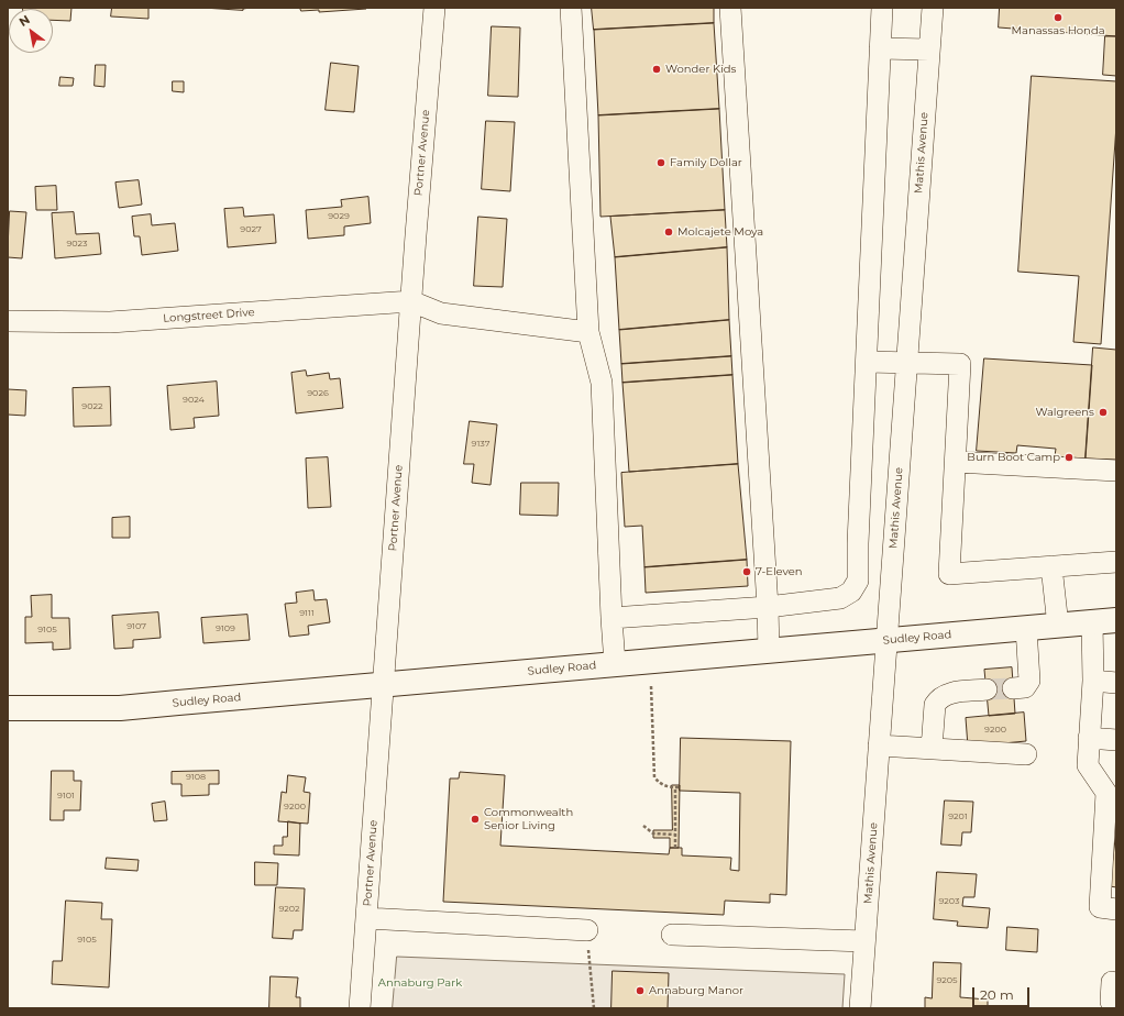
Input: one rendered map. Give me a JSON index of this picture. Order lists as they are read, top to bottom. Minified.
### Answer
{"streets":{"main road":["Sudley Road"],"street":["Portner Avenue","Mathis Avenue","Longstreet Drive"]},"crossings":[["Portner Avenue","Longstreet Drive"],["Portner Avenue","Sudley Road"],["Mathis Avenue","Sudley Road"]],"parks":["Annaburg Park"],"places":["Manassas Honda","Wonder Kids","Family Dollar","Molcajete Moya","Walgreens","Burn Boot Camp","7-Eleven","Commonwealth Senior Living","Annaburg Manor"],"house_numbers":["9029","9027","9023","9026","9024","9022","9137","9111","9107","9109","9105","9200","9108","9101","9200","9201","9203","9202","9105","9205"],"scale_bar":"20 m","north":"top left"}
